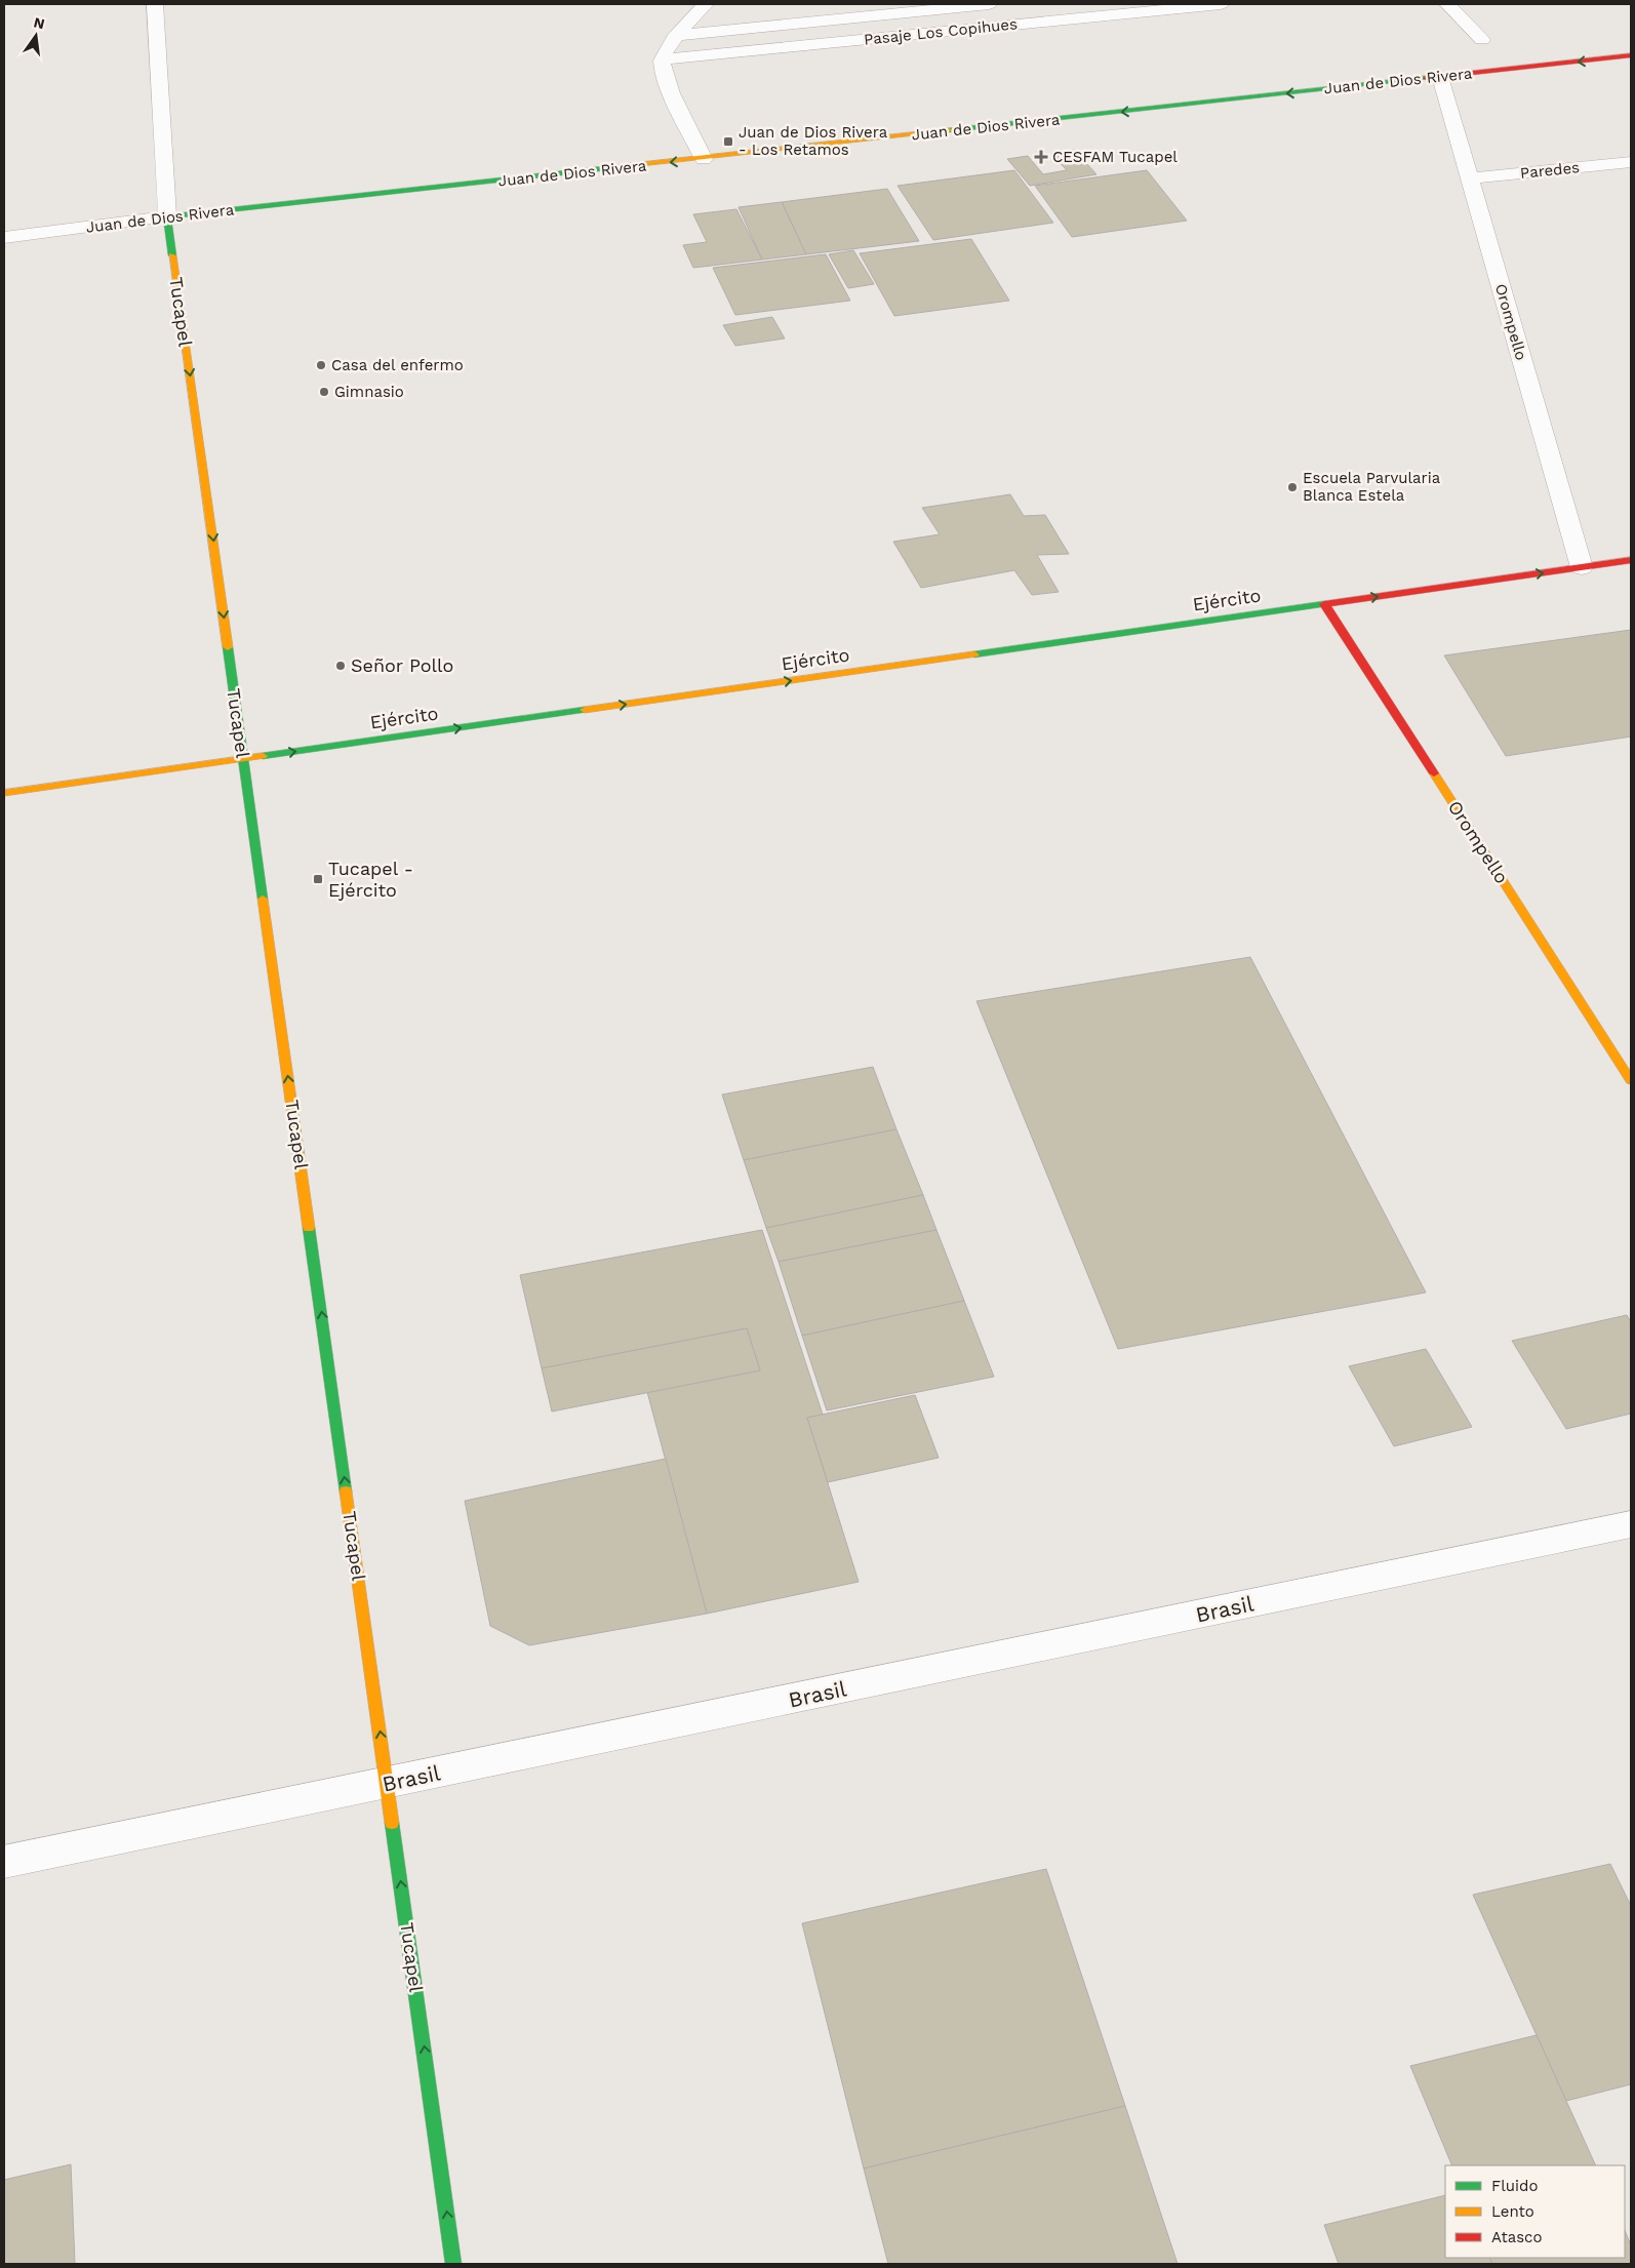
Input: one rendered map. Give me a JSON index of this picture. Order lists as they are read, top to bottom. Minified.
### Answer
{"streets":{"main road":["Juan de Dios Rivera","Tucapel","Orompello","Ejército"],"street":["Pasaje Los Copihues","Paredes","Brasil"]},"crossings":[["Juan de Dios Rivera","Tucapel"],["Juan de Dios Rivera","Orompello"],["Paredes","Orompello"],["Tucapel","Ejército"],["Tucapel","Brasil"],["Orompello","Ejército"]],"one_way":["Juan de Dios Rivera","Ejército"],"places":{"transit":["Juan de Dios Rivera - Los Retamos","Tucapel - Ejército"],"health":["CESFAM Tucapel"],"other":["Casa del enfermo","Gimnasio","Escuela Parvularia Blanca Estela","Señor Pollo"]},"legend":["Fluido","Lento","Atasco"],"north":"top"}
